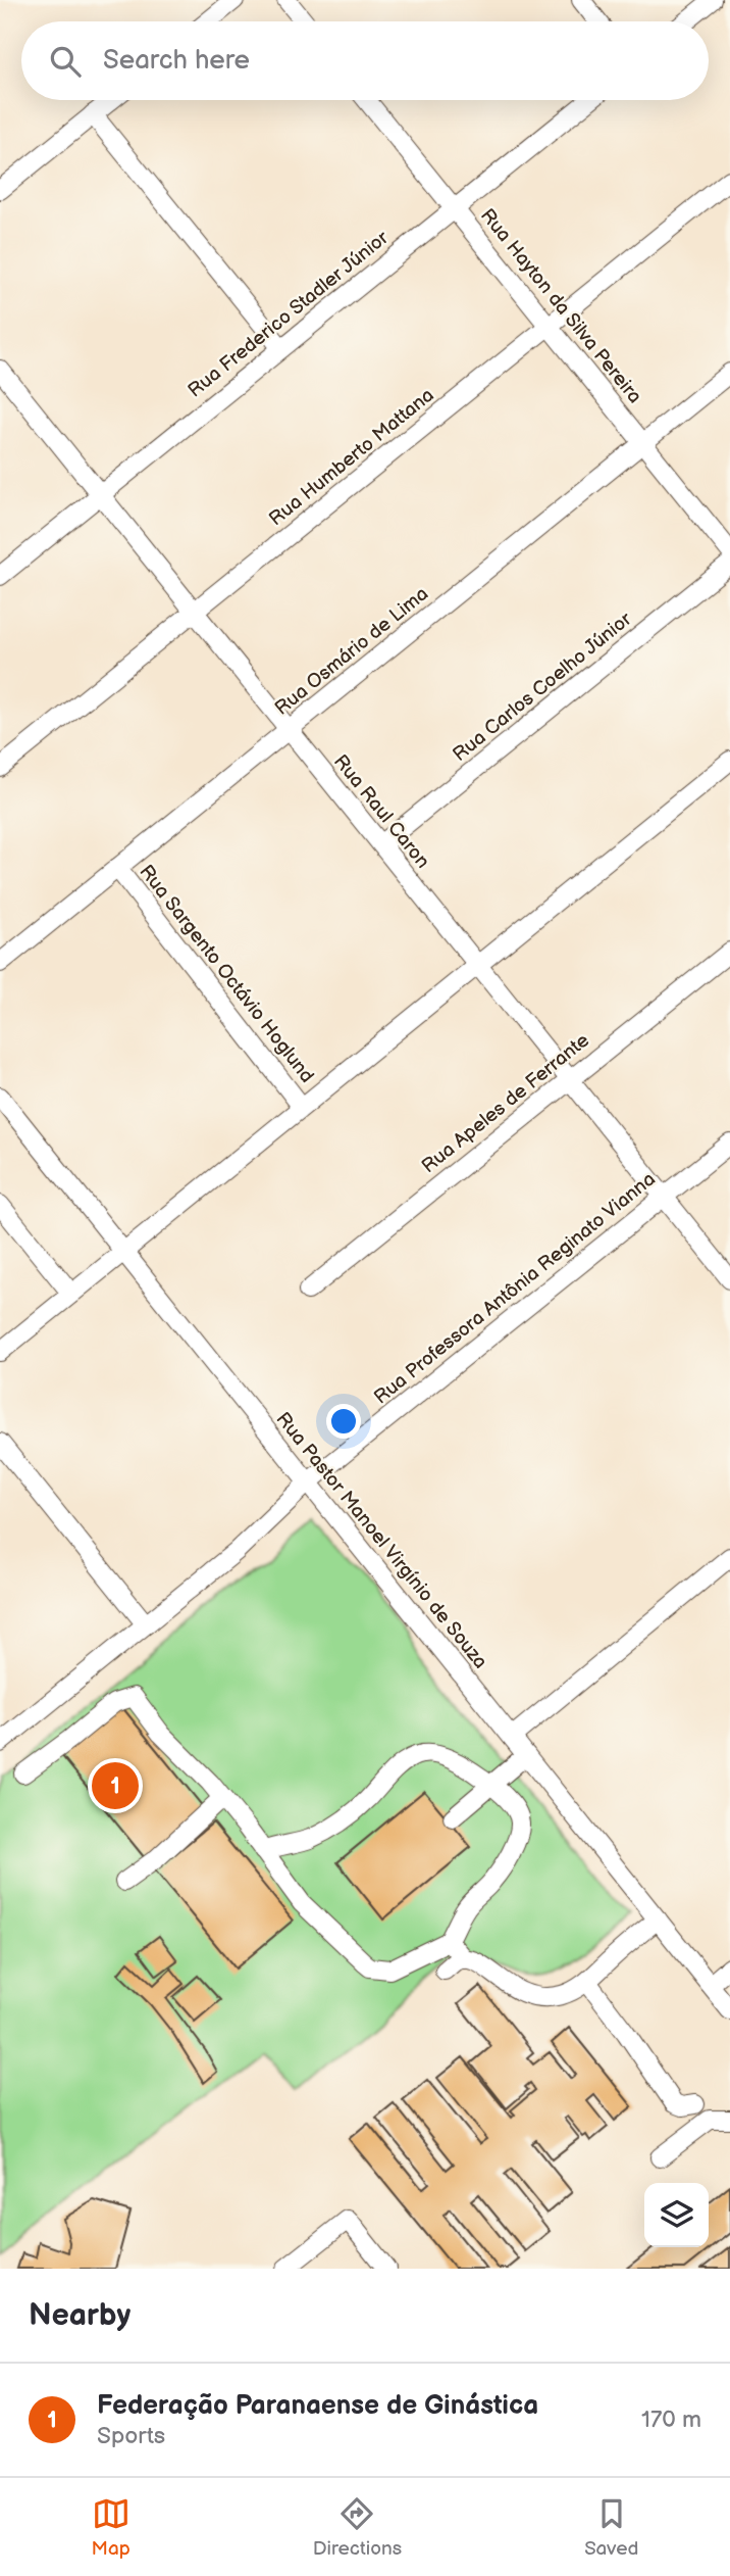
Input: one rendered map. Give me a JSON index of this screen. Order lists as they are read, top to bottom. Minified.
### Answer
{"streets":{"street":["Rua Hayton da Silva Pereira","Rua Frederico Stadler Júnior","Rua Humberto Mattana","Rua Osmário de Lima","Rua Carlos Coelho Júnior","Rua Raul Caron","Rua Sargento Octávio Hoglund","Rua Apeles de Ferrante","Rua Professora Antônia Reginato Vianna","Rua Pastor Manoel Virgínio de Souza"]},"crossings":[["Rua Hayton da Silva Pereira","Rua Frederico Stadler Júnior"],["Rua Hayton da Silva Pereira","Rua Humberto Mattana"],["Rua Hayton da Silva Pereira","Rua Osmário de Lima"],["Rua Frederico Stadler Júnior","Rua Raul Caron"],["Rua Humberto Mattana","Rua Raul Caron"],["Rua Osmário de Lima","Rua Raul Caron"],["Rua Osmário de Lima","Rua Sargento Octávio Hoglund"],["Rua Carlos Coelho Júnior","Rua Raul Caron"],["Rua Raul Caron","Rua Apeles de Ferrante"],["Rua Raul Caron","Rua Professora Antônia Reginato Vianna"],["Rua Professora Antônia Reginato Vianna","Rua Pastor Manoel Virgínio de Souza"]],"page":{"search":"Search here","pins":"1","heading":"Nearby","list":[{"mark":"1","name":"Federação Paranaense de Ginástica","note":"Sports","value":"170 m"}],"nav":["Map","Directions","Saved"]}}
